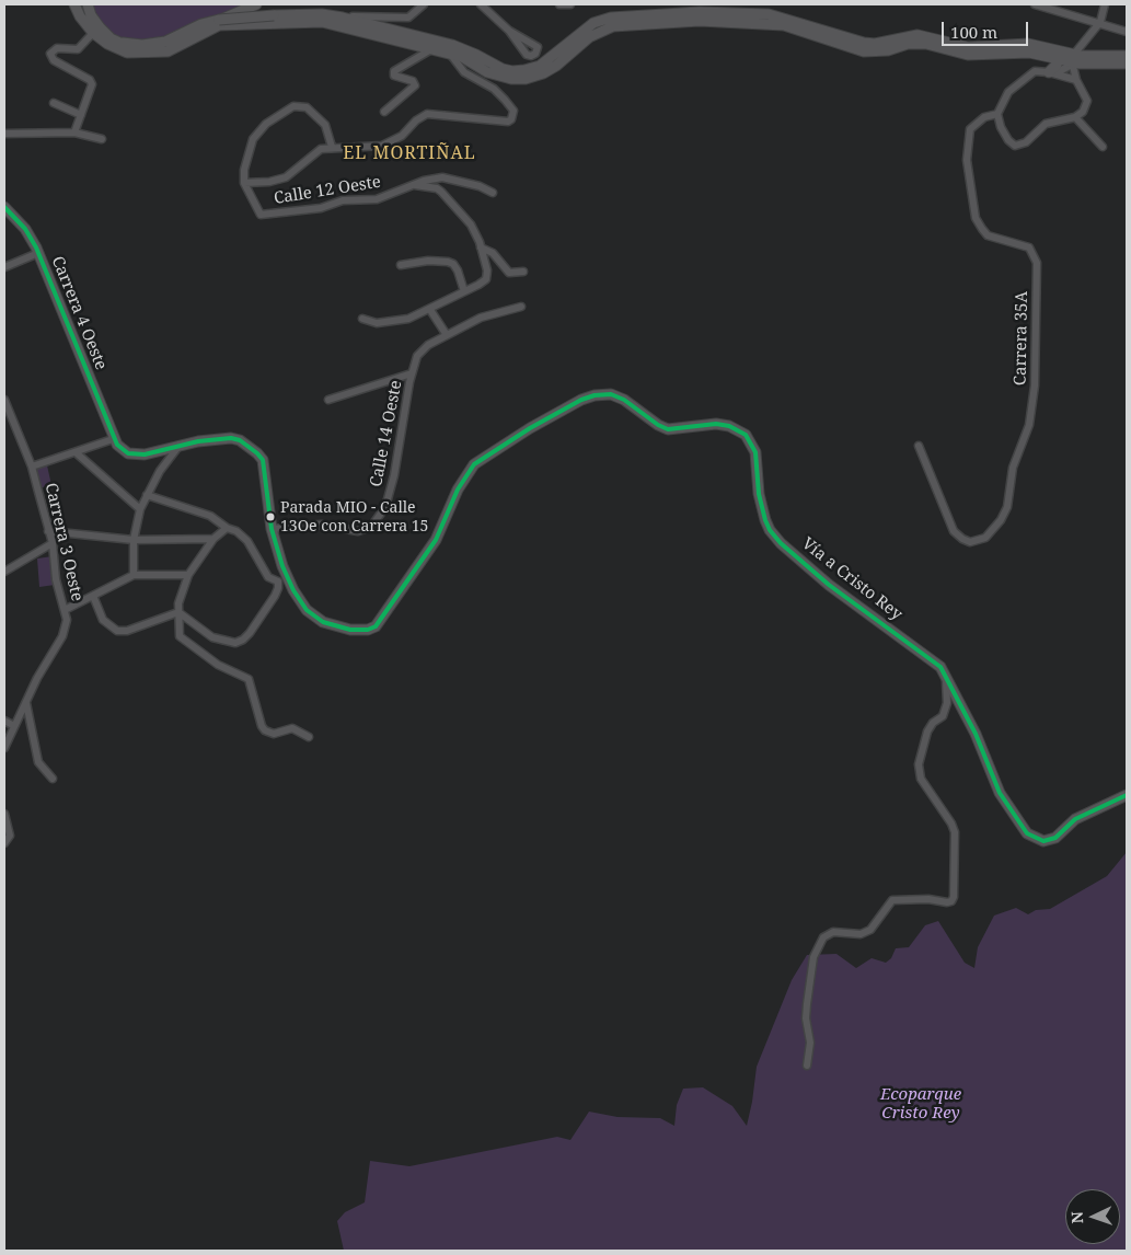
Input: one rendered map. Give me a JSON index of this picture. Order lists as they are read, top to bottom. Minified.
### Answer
{"streets":{"main road":["Carrera 4 Oeste","Vía a Cristo Rey"],"street":["Calle 12 Oeste","Carrera 35A","Calle 14 Oeste","Carrera 3 Oeste"]},"crossings":[["Carrera 4 Oeste","Vía a Cristo Rey"],["Calle 14 Oeste","Vía a Cristo Rey"]],"districts":["EL MORTIÑAL"],"parks":["Ecoparque Cristo Rey"],"places":["Parada MIO - Calle 13Oe con Carrera 15"],"scale_bar":"100 m","north":"left"}
